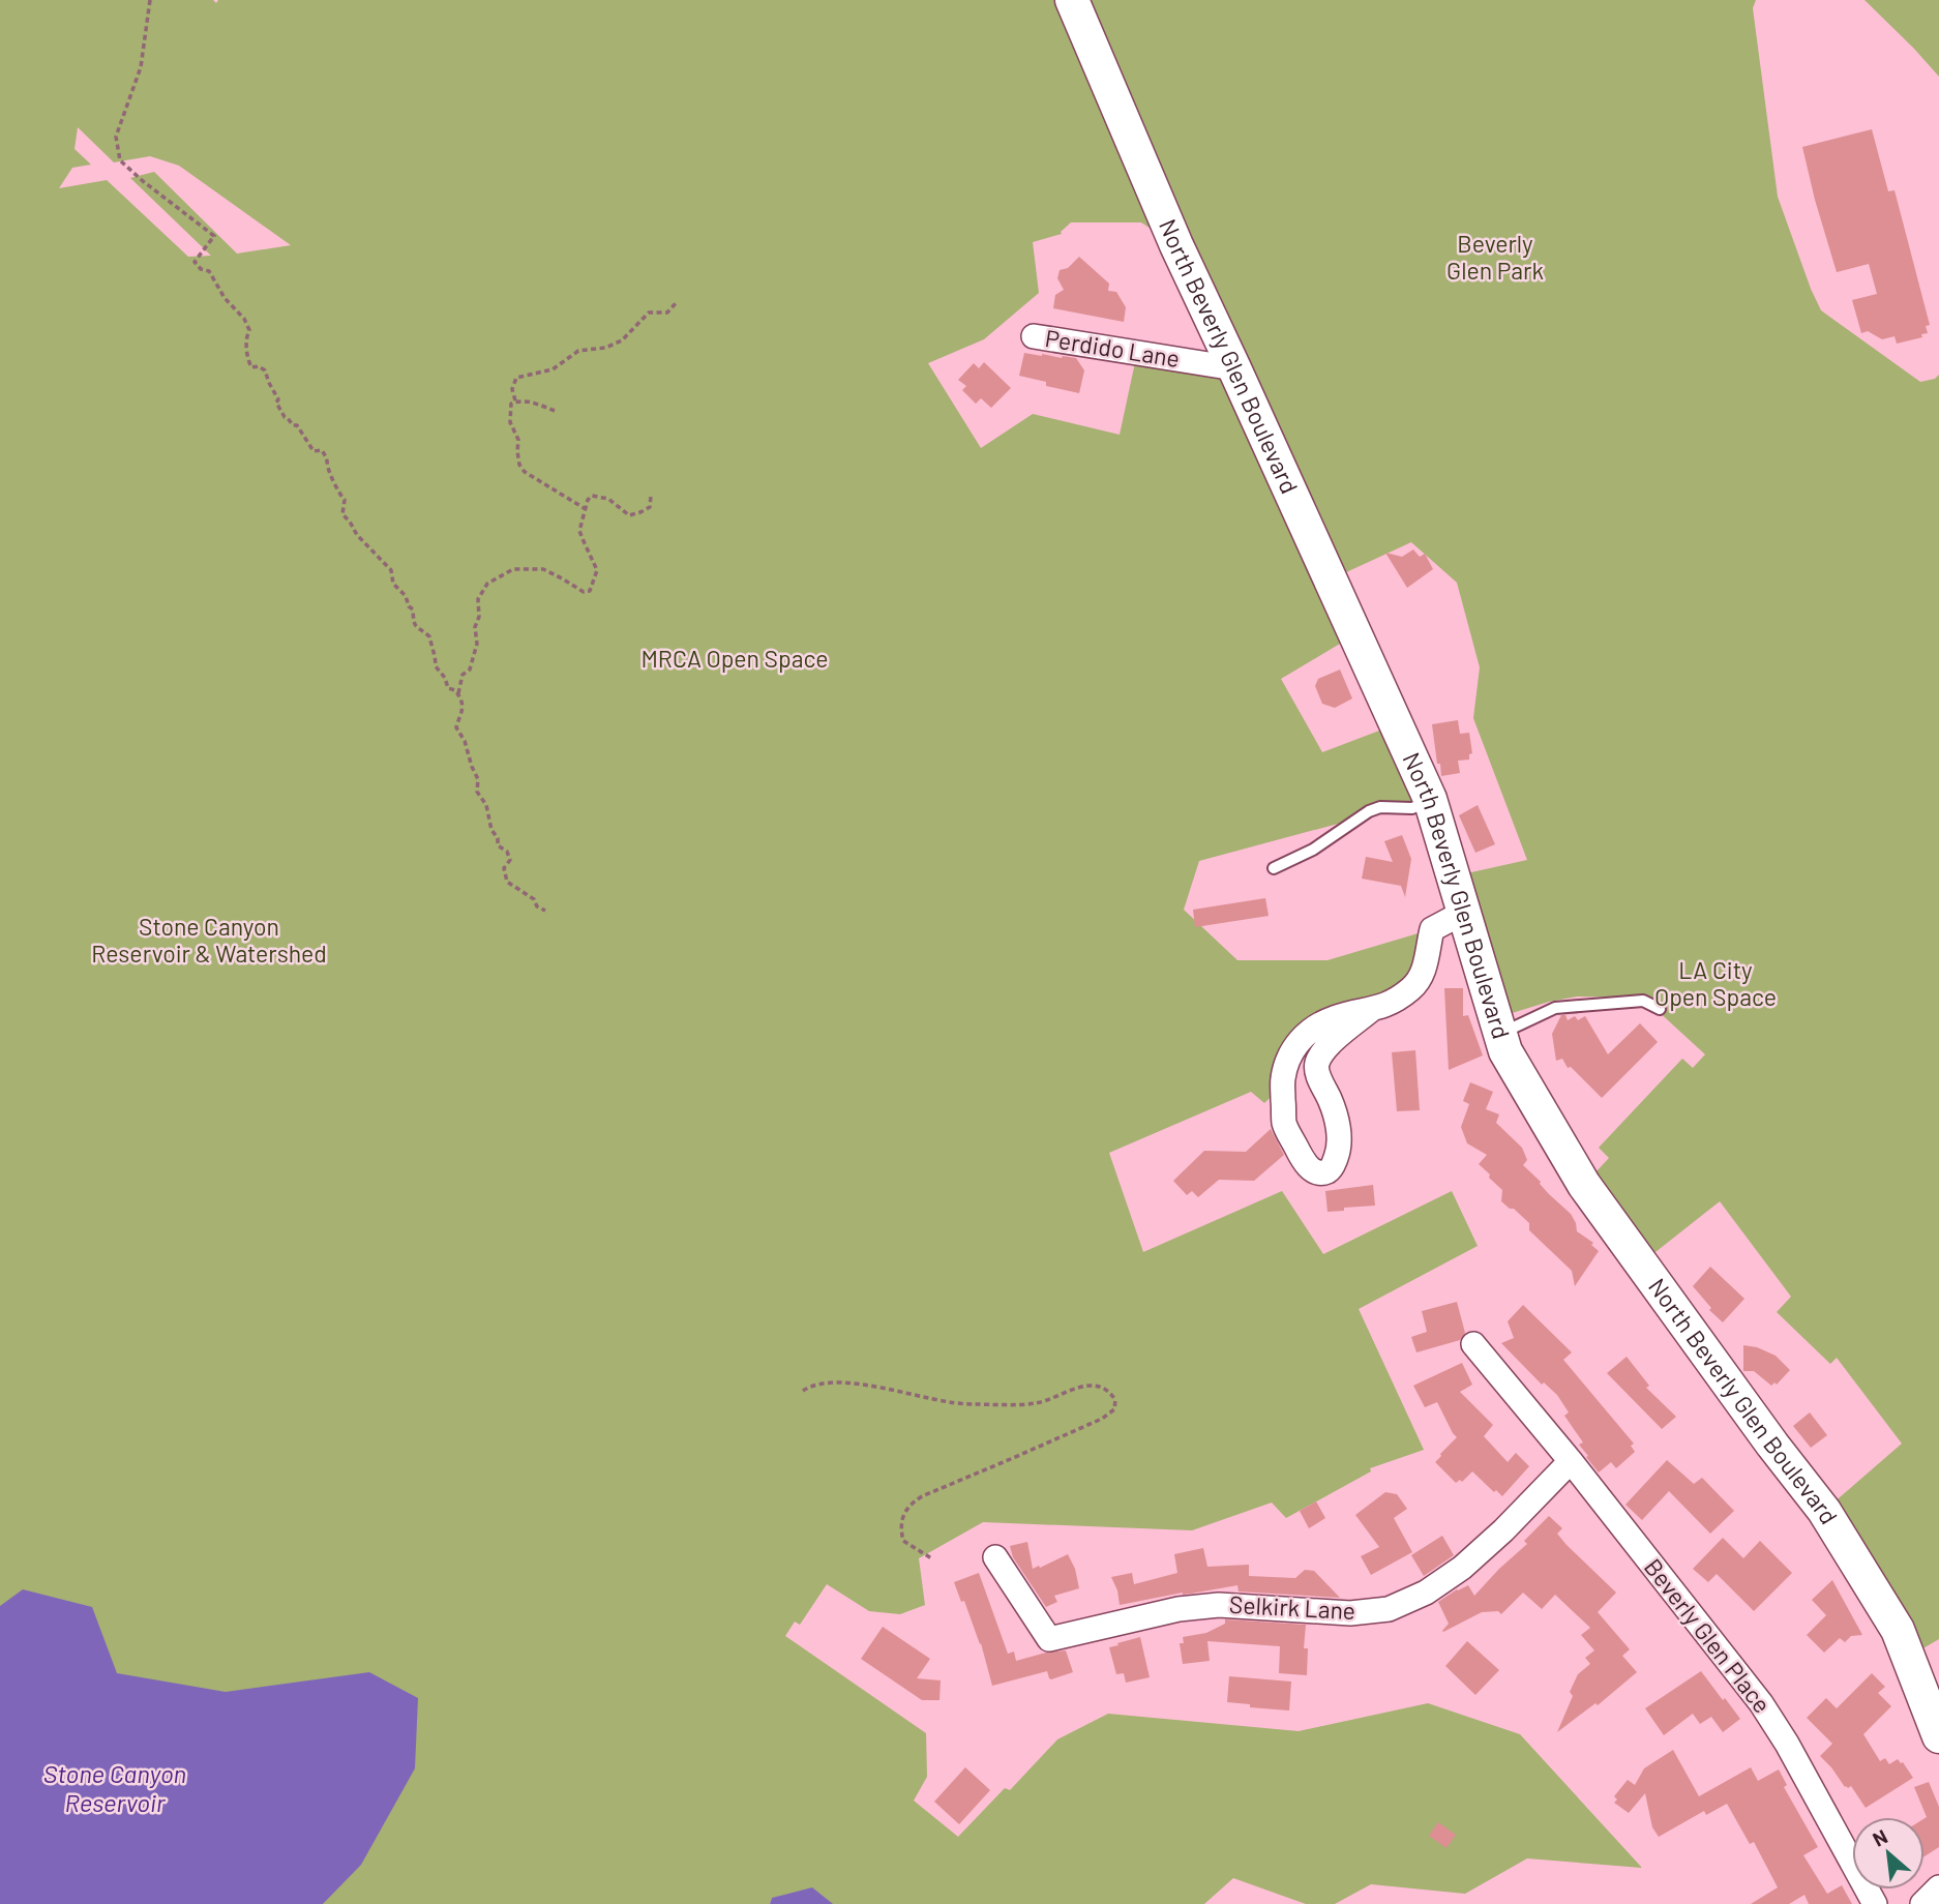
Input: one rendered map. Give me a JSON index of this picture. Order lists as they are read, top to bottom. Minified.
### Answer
{"streets":{"main road":["North Beverly Glen Boulevard"],"street":["Perdido Lane","Selkirk Lane","Beverly Glen Place"]},"crossings":[["Perdido Lane","North Beverly Glen Boulevard"],["Selkirk Lane","Beverly Glen Place"]],"water":["Stone Canyon Reservoir"],"parks":["Beverly Glen Park","MRCA Open Space","Stone Canyon Reservoir & Watershed","LA City Open Space"],"north":"top left"}
